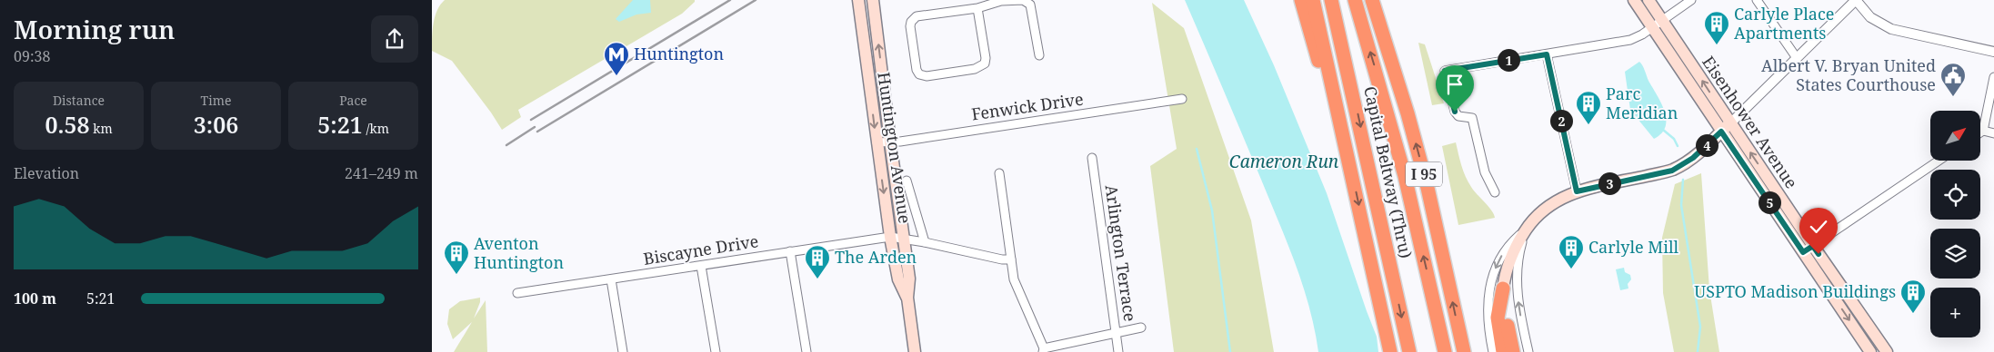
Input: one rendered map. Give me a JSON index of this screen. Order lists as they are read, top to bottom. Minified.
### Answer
{"streets":{"highway":["Capital Beltway (Thru)","I 95"],"main road":["Eisenhower Avenue","Huntington Avenue"],"street":["Fenwick Drive","Biscayne Drive","Arlington Terrace"]},"crossings":[["Fenwick Drive","Huntington Avenue"],["Huntington Avenue","Biscayne Drive"]],"water":["Cameron Run"],"places":{"building":["Carlyle Place Apartments","Parc Meridian","Carlyle Mill","Aventon Huntington","The Arden","USPTO Madison Buildings"],"metro station":["Huntington"],"public building":["Albert V. Bryan United States Courthouse"]},"north":"top right","page":{"heading":["Morning run","09:38"],"pins":["1","2","4","3","5"],"stats":[["Distance","0.58 km"],["Time","3:06"],["Pace","5:21 /km"]],"map_buttons":"+","chart":["Elevation","241–249 m"],"list":[{"name":"100 m","note":"5:21"}]}}
